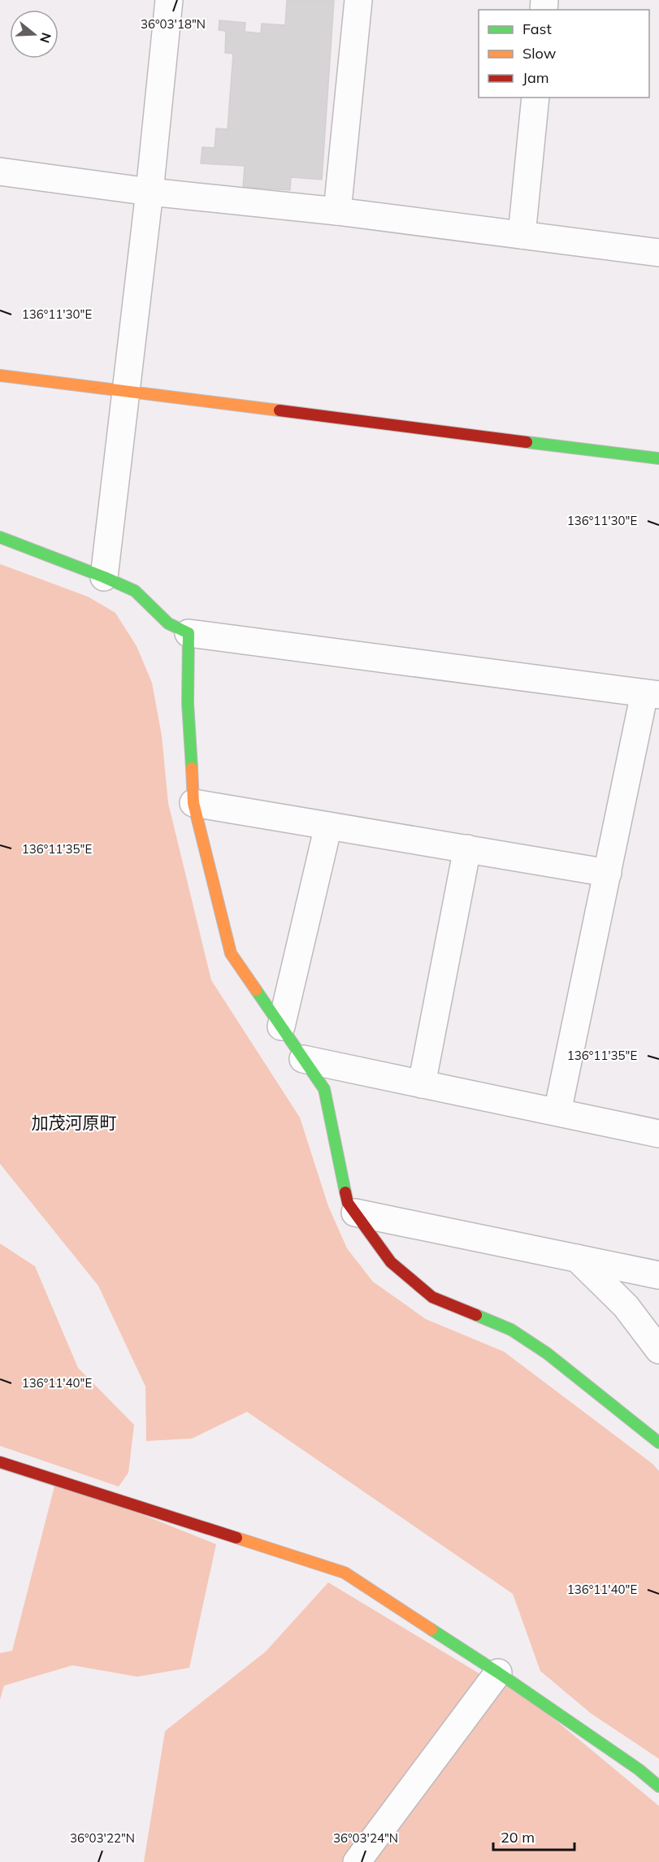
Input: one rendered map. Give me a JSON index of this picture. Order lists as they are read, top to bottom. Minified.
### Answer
{"districts":["加茂河原町"],"legend":["Fast","Slow","Jam"],"scale_bar":"20 m","north":"right","coordinates":["36°03'18\"N","136°11'30\"E","136°11'35\"E","136°11'40\"E","36°03'22\"N","36°03'24\"N"]}
